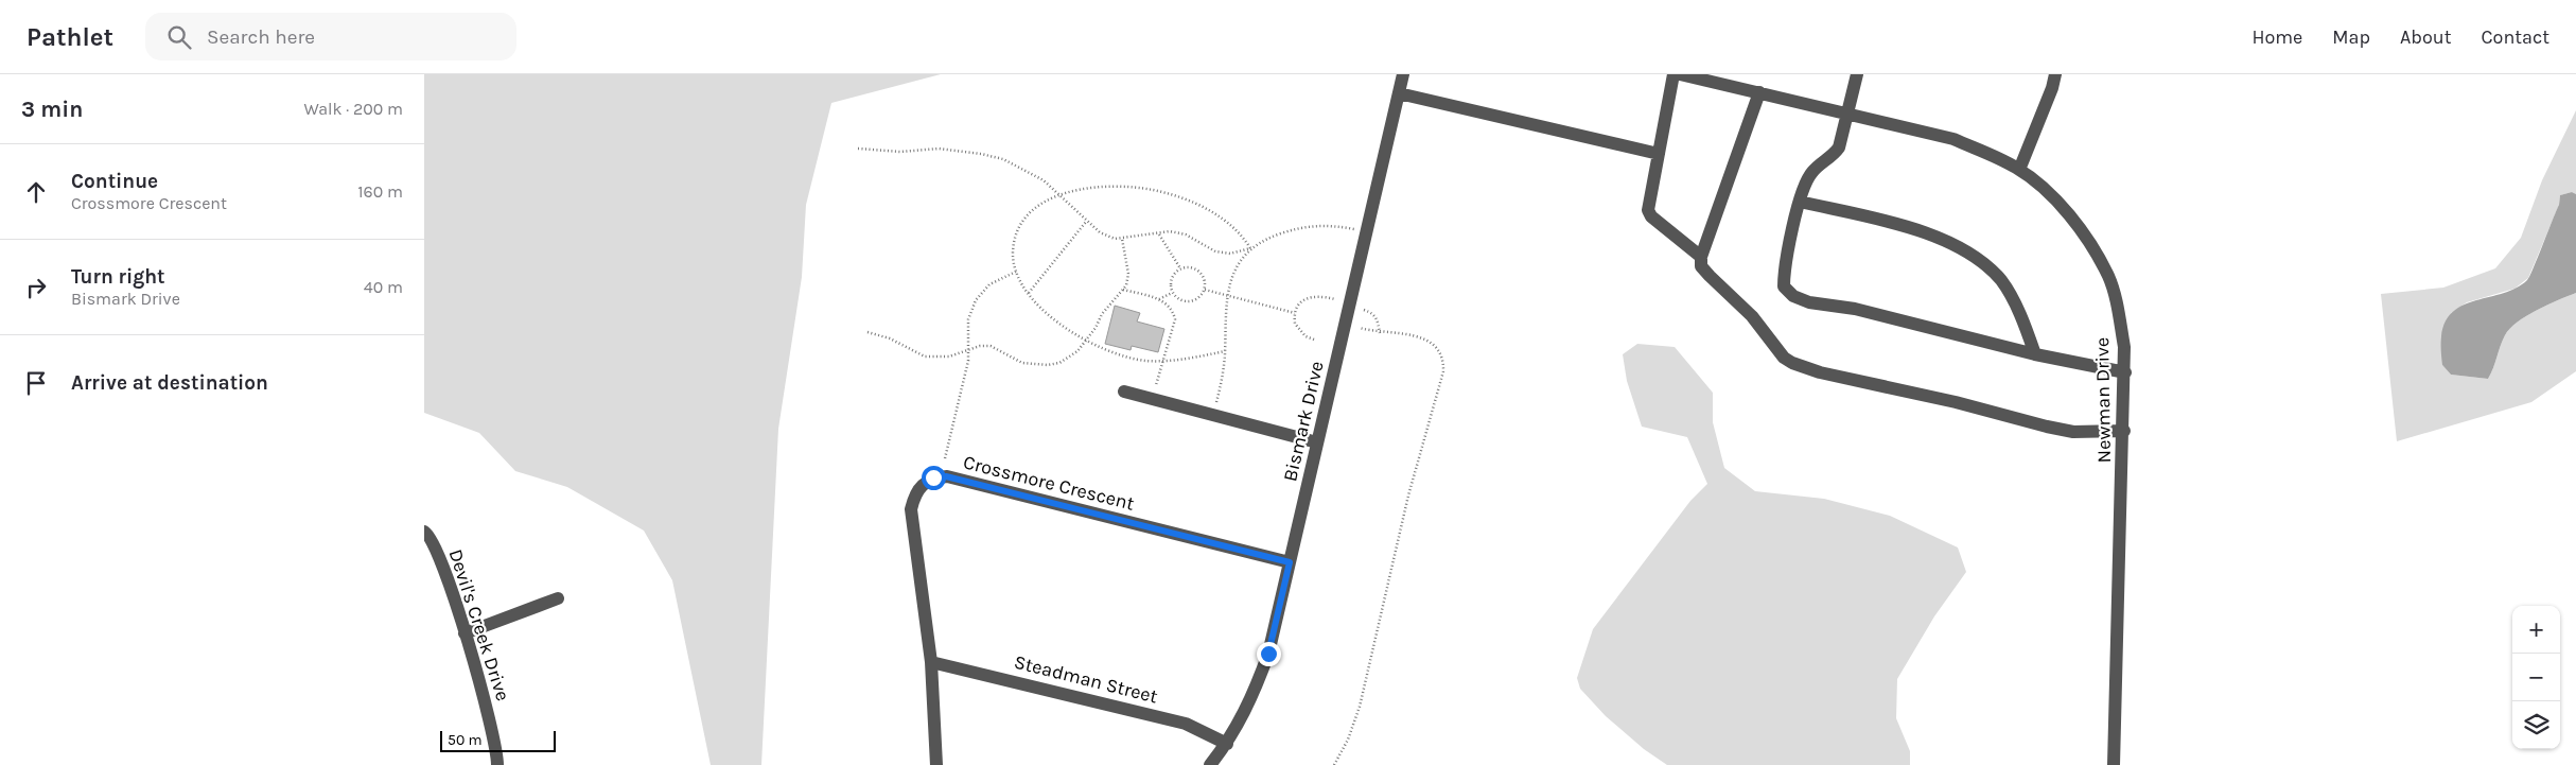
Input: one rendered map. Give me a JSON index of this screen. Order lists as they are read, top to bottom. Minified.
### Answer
{"streets":{"street":["Newman Drive","Bismark Drive","Crossmore Crescent","Devil's Creek Drive","Steadman Street"]},"crossings":[["Bismark Drive","Crossmore Crescent"],["Bismark Drive","Steadman Street"],["Crossmore Crescent","Steadman Street"]],"scale_bar":"50 m","page":{"header":"Pathlet","search":"Search here","nav":["Home","Map","About","Contact"],"heading":["3 min","Walk · 200 m"],"list":[["Continue","Crossmore Crescent","160 m"],["Turn right","Bismark Drive","40 m"],"Arrive at destination"],"map_buttons":["+","−"],"scale":"50 m"}}
